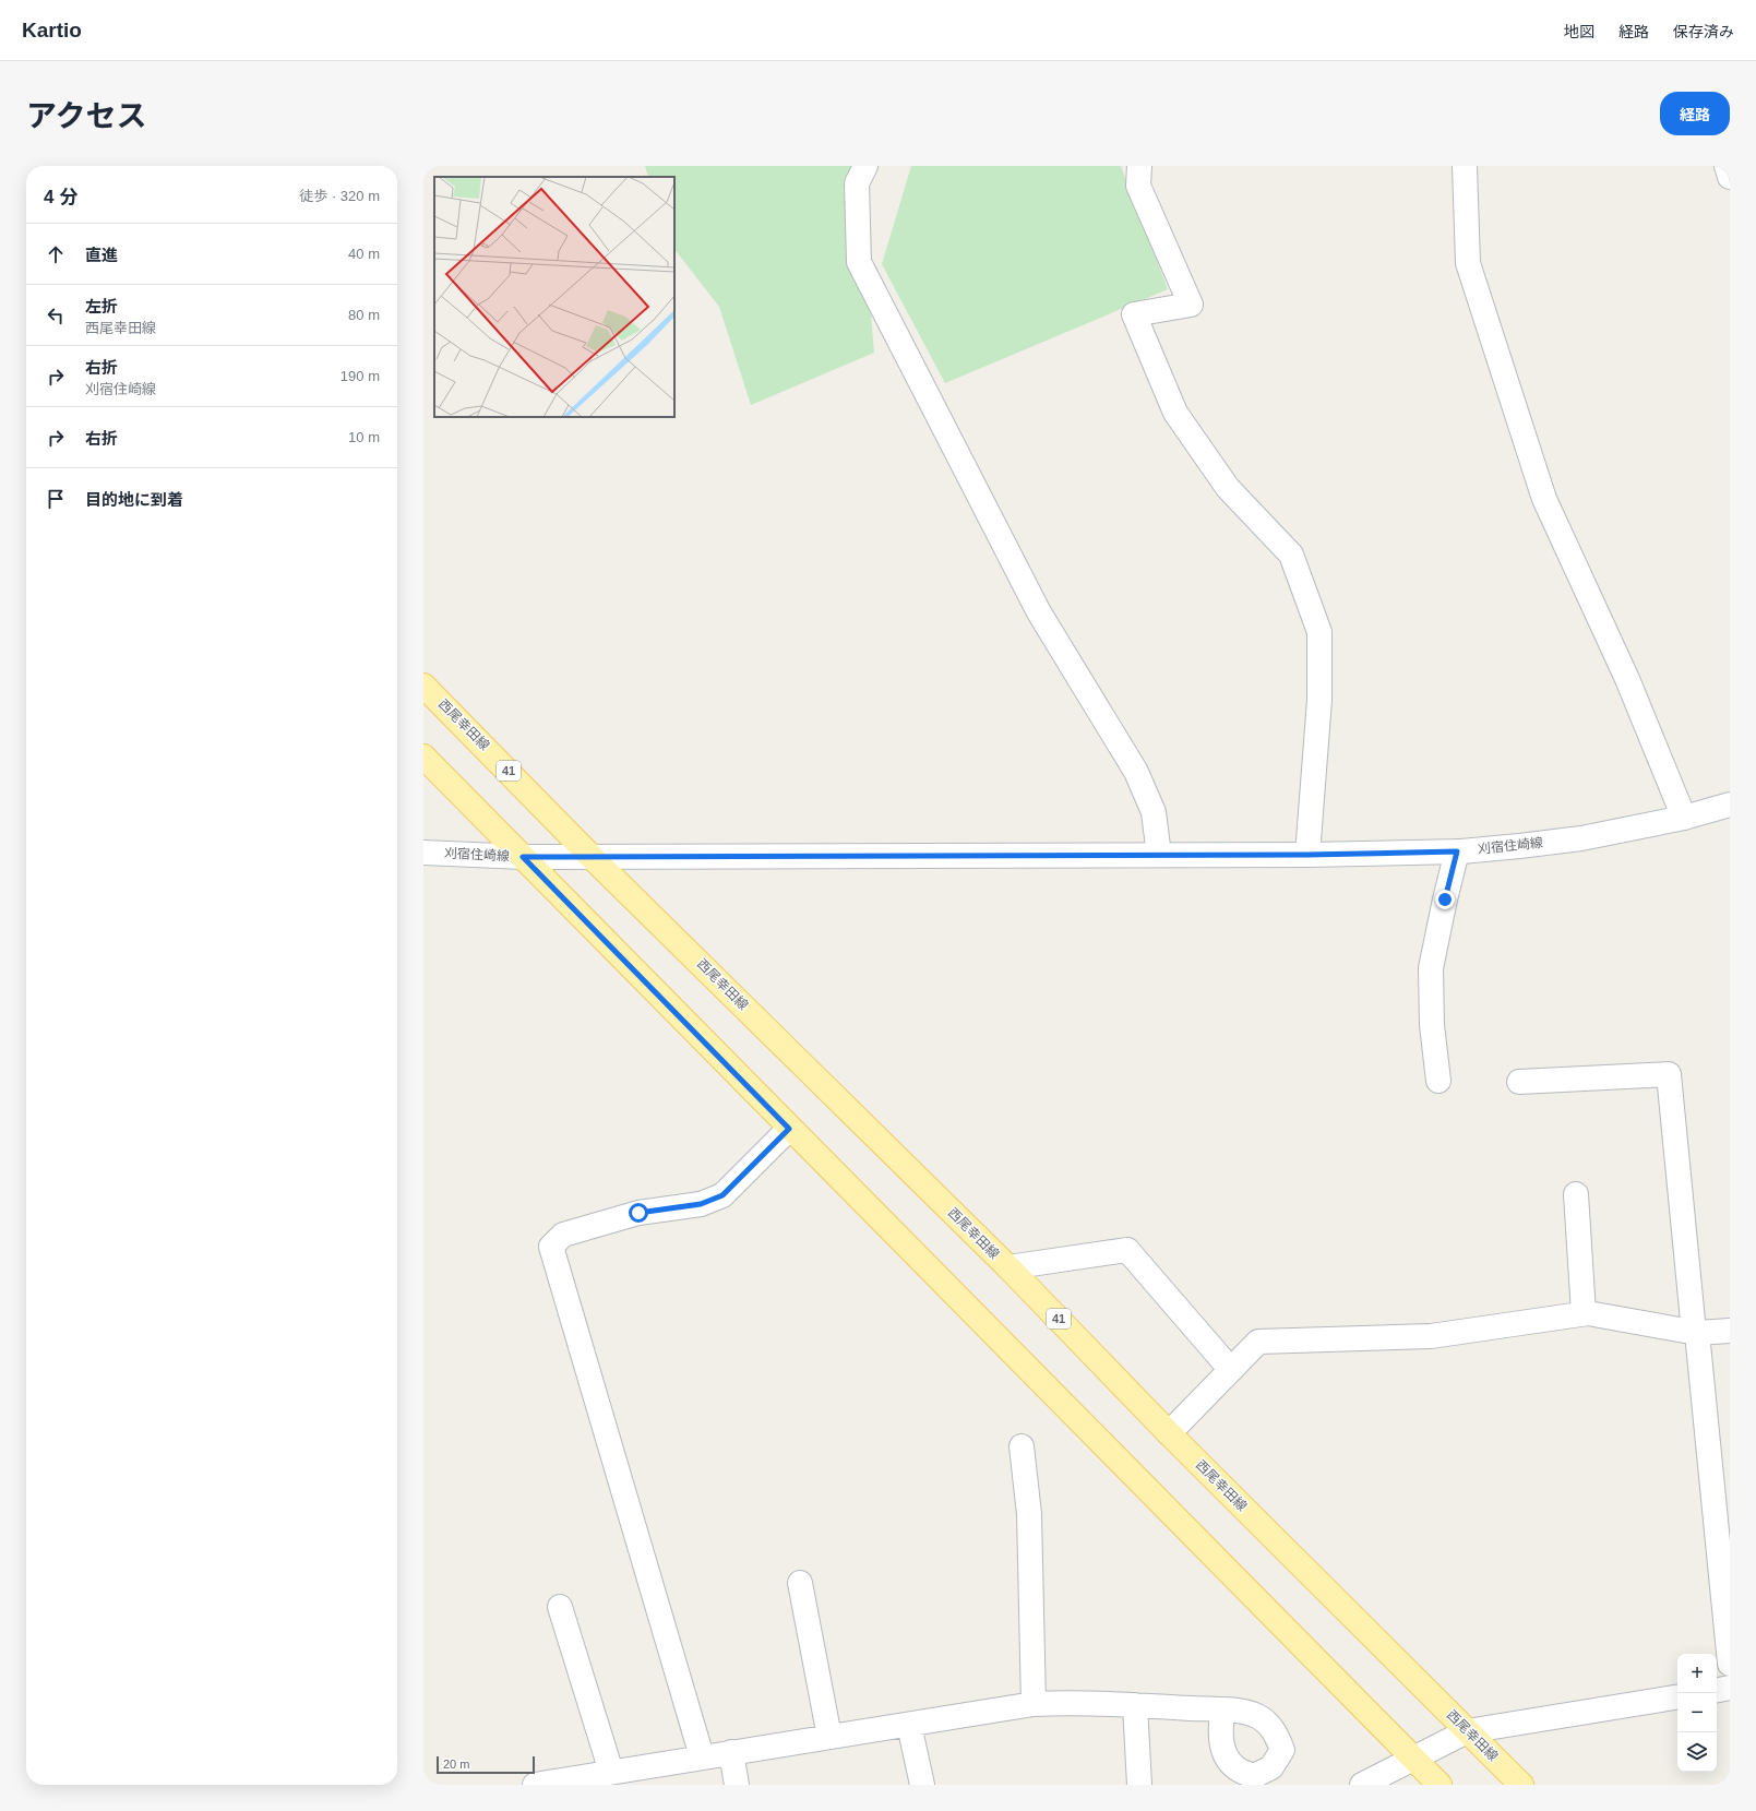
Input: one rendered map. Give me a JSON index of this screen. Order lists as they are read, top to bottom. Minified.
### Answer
{"streets":{"main road":["西尾幸田線","41"],"street":["刈宿住崎線"]},"crossings":[["西尾幸田線","刈宿住崎線"]],"scale_bar":"20 m","page":{"header":"Kartio","nav":["地図","経路","保存済み"],"title":"アクセス","buttons":"経路","heading":["4 分","徒歩 · 320 m"],"list":[["直進","40 m"],["左折","西尾幸田線","80 m"],["右折","刈宿住崎線","190 m"],["右折","10 m"],"目的地に到着"],"map_buttons":["+","−"],"scale":"20 m"}}
